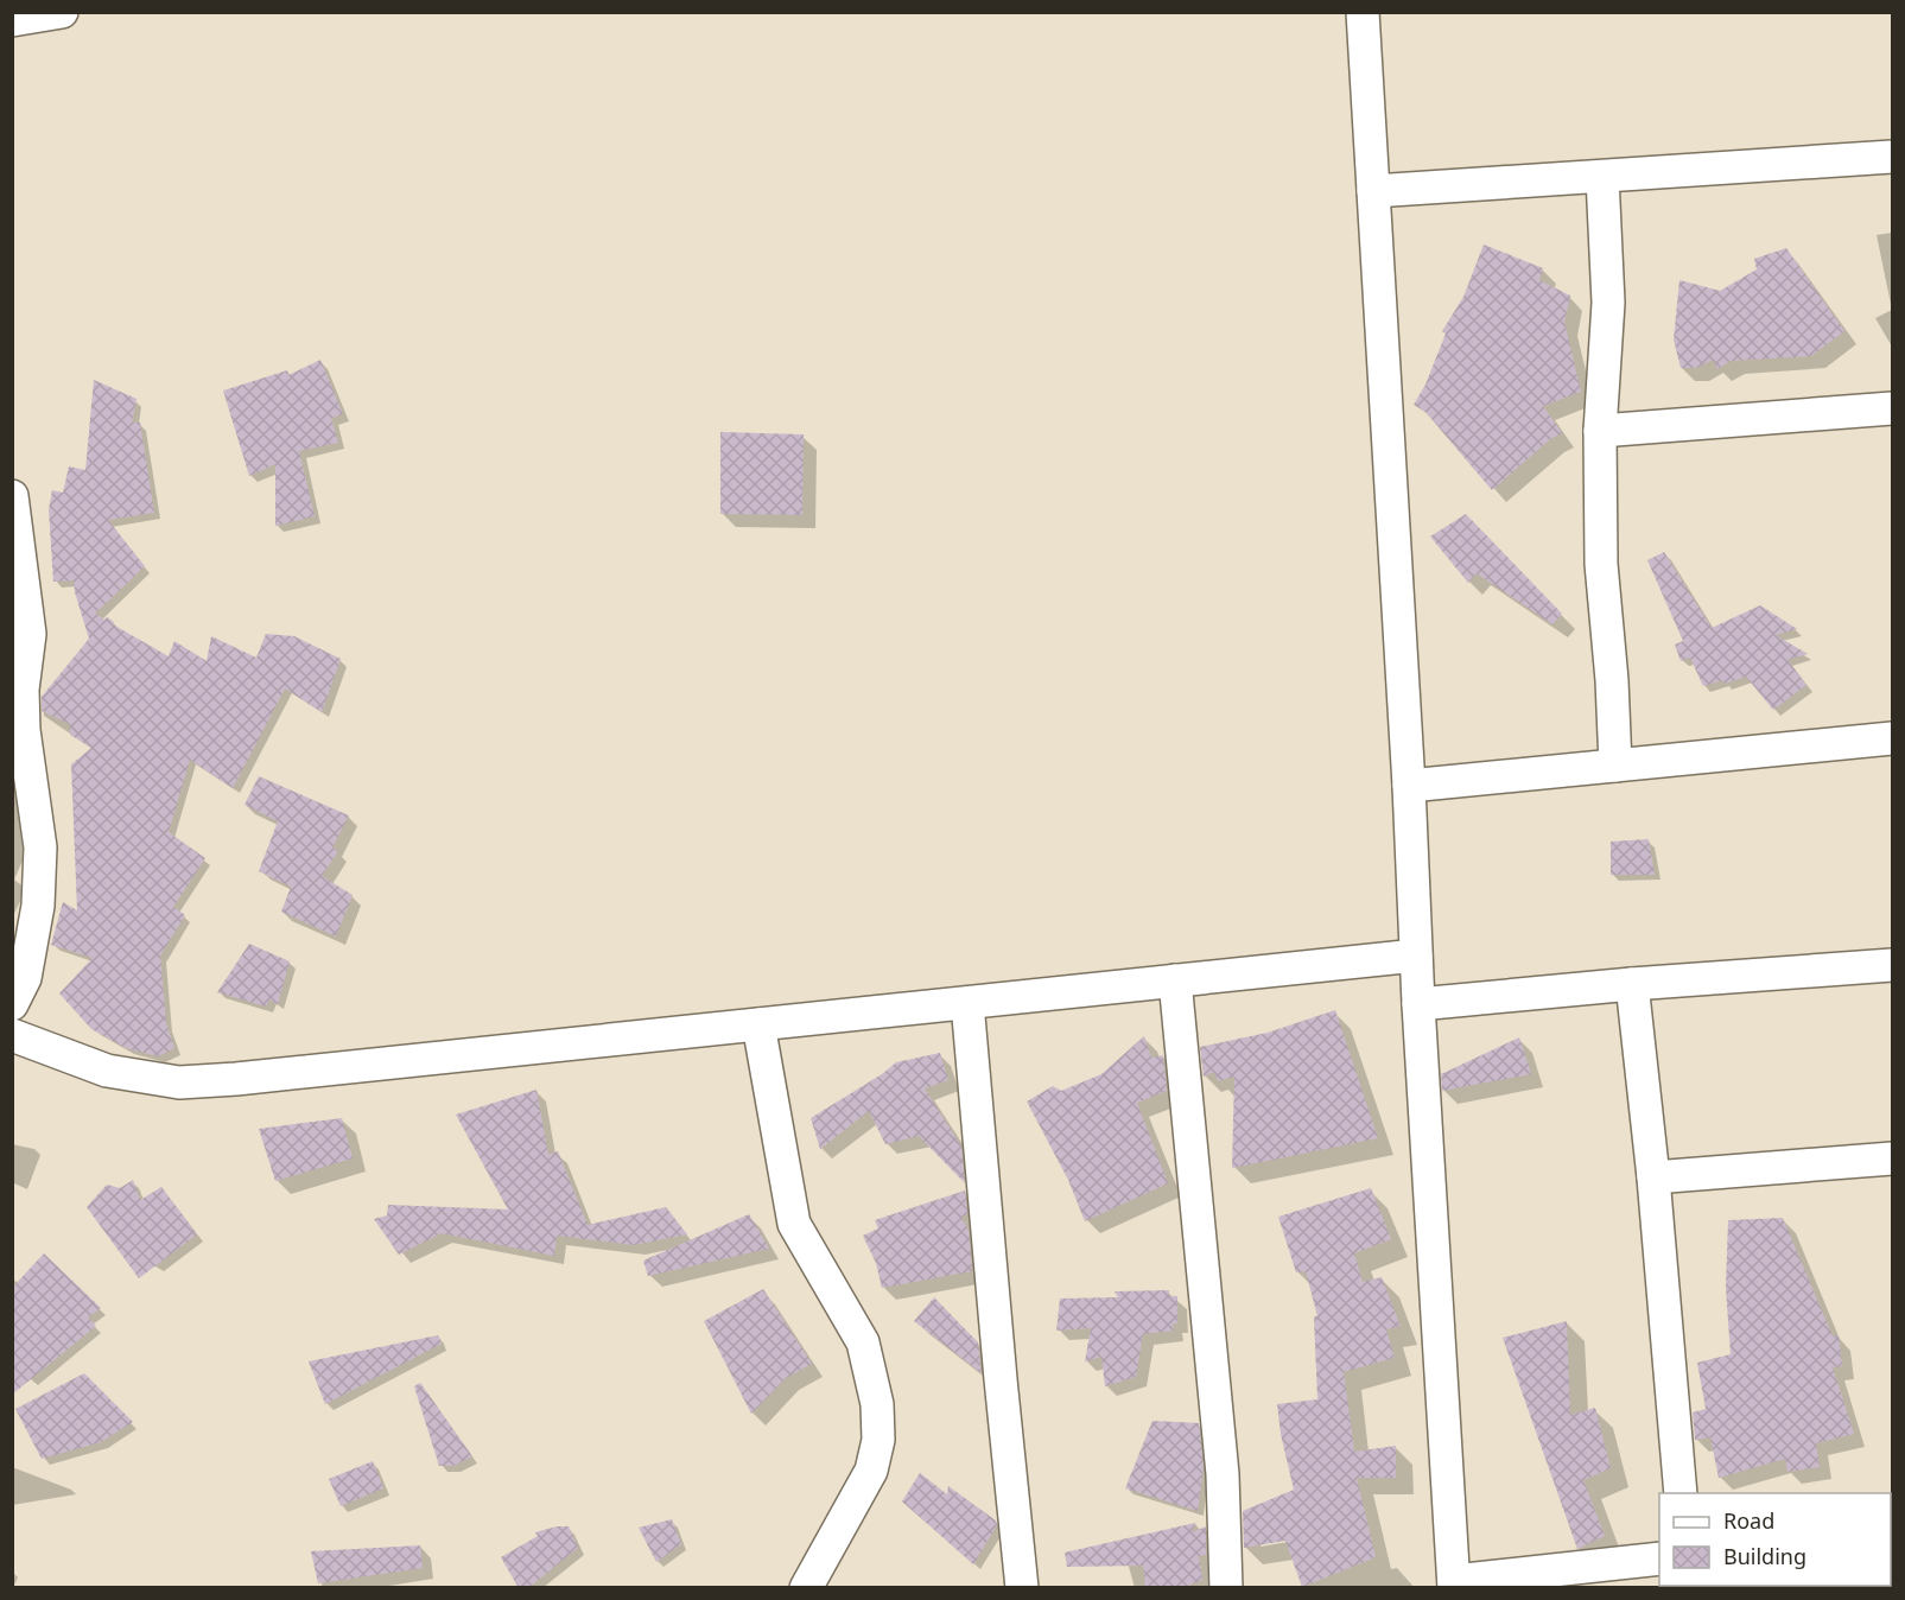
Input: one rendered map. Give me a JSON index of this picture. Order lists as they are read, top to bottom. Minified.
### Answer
{"legend":["Road","Building"]}
